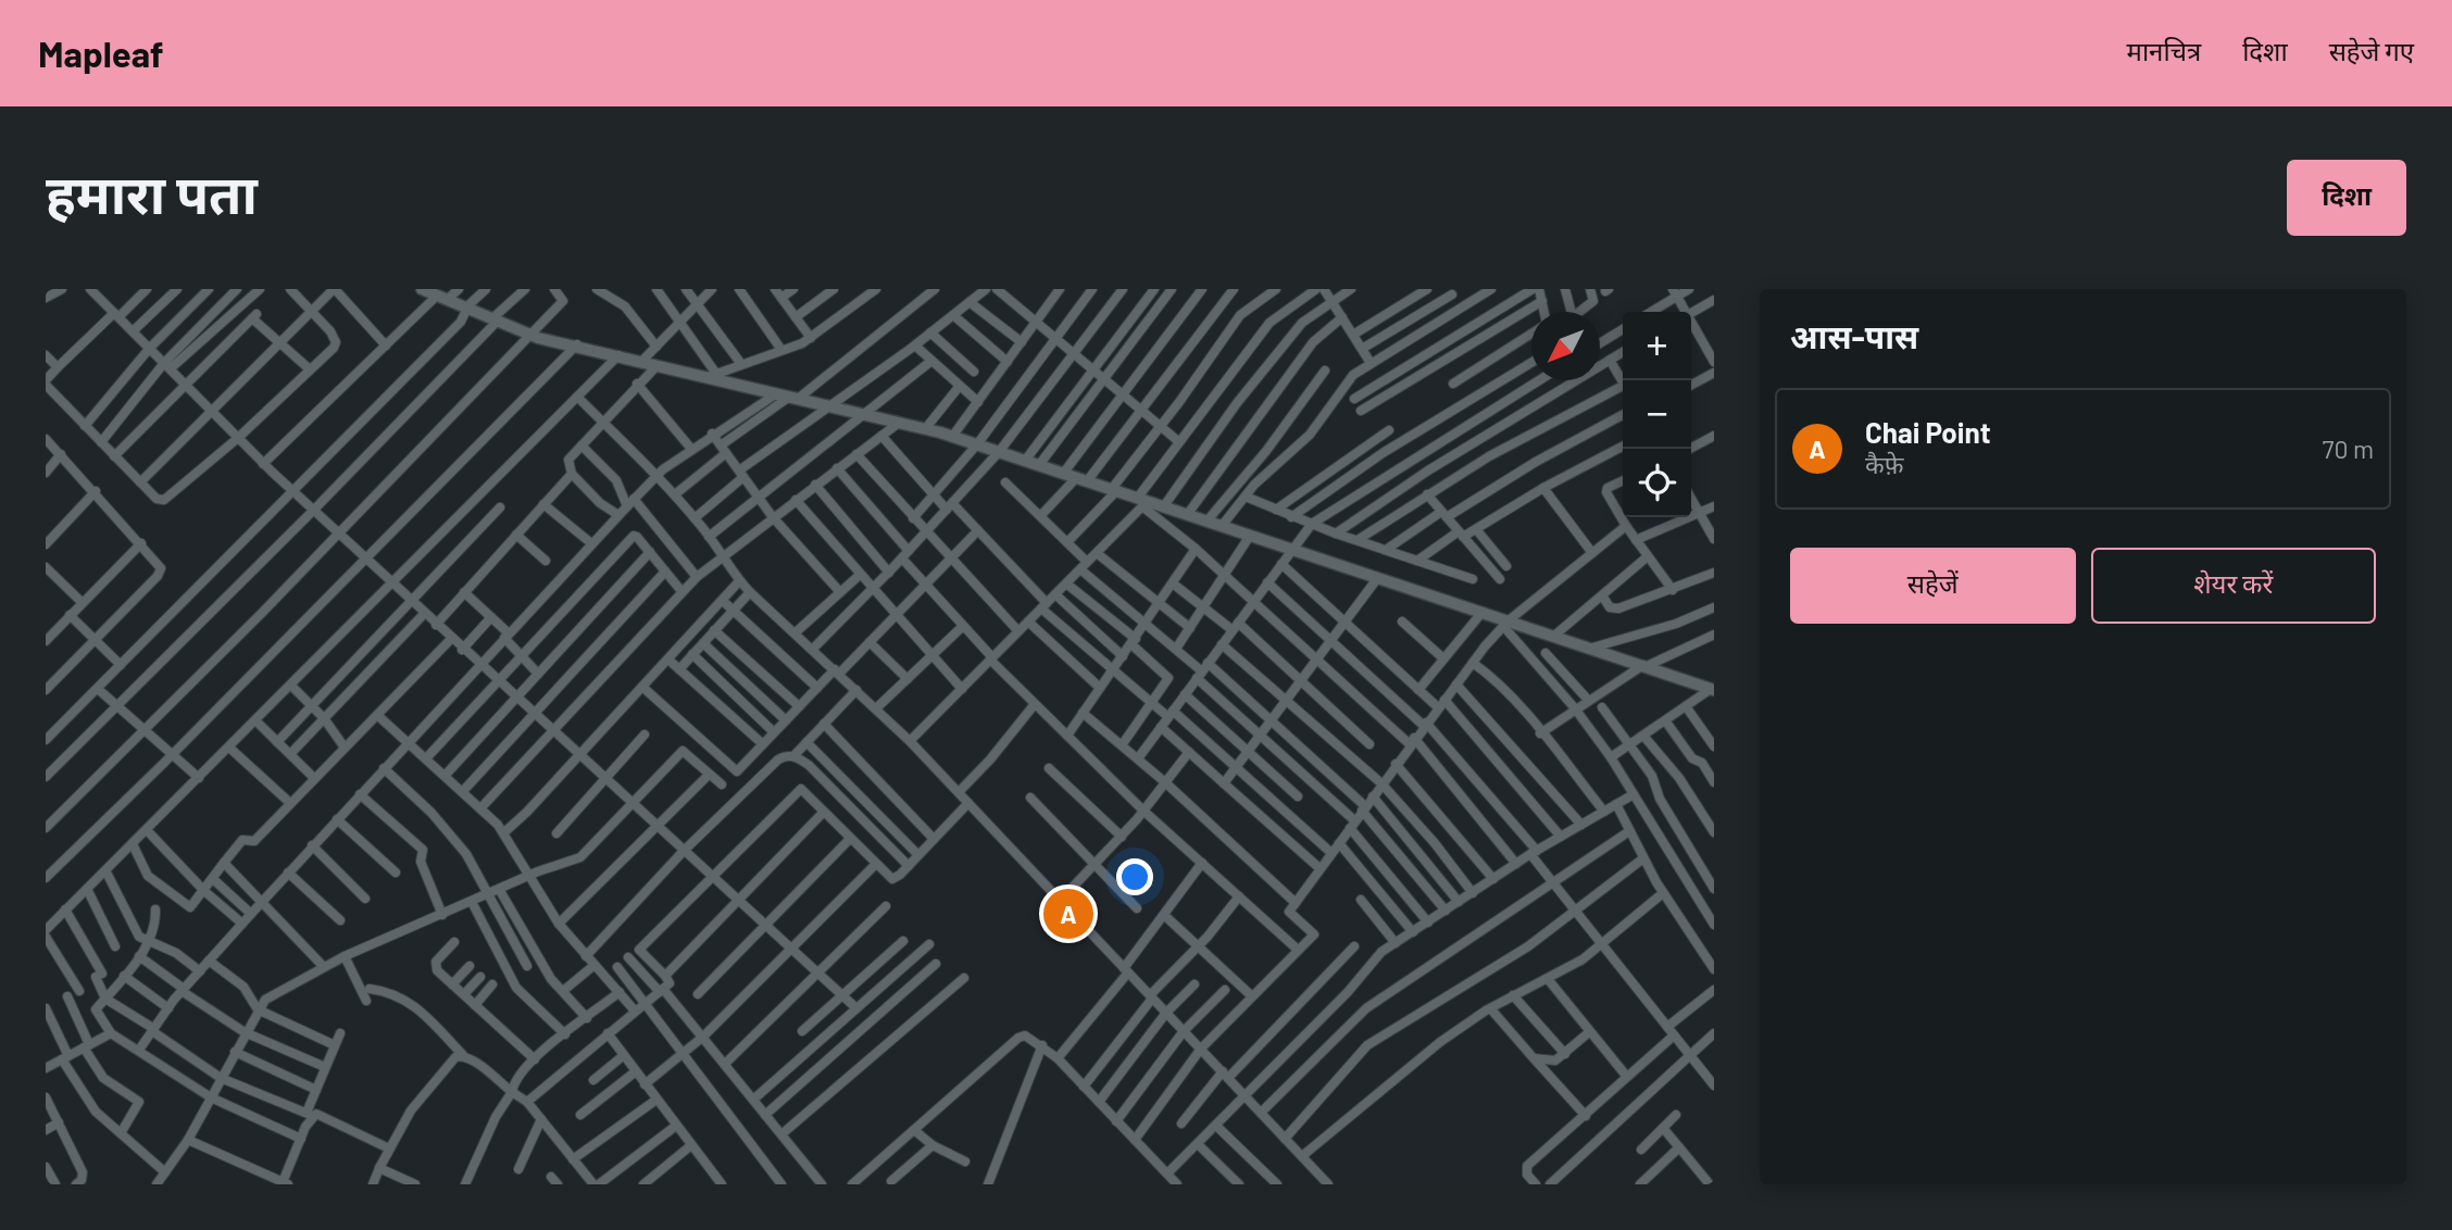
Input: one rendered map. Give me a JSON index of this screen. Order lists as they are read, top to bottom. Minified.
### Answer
{"north":"bottom left","page":{"header":"Mapleaf","nav":["मानचित्र","दिशा","सहेजे गए"],"buttons":["दिशा",["सहेजें","शेयर करें"]],"title":"हमारा पता","heading":"आस-पास","map_buttons":["+","−"],"list":[{"mark":"A","name":"Chai Point","note":"कैफ़े","value":"70 m"}],"pins":"A"}}
